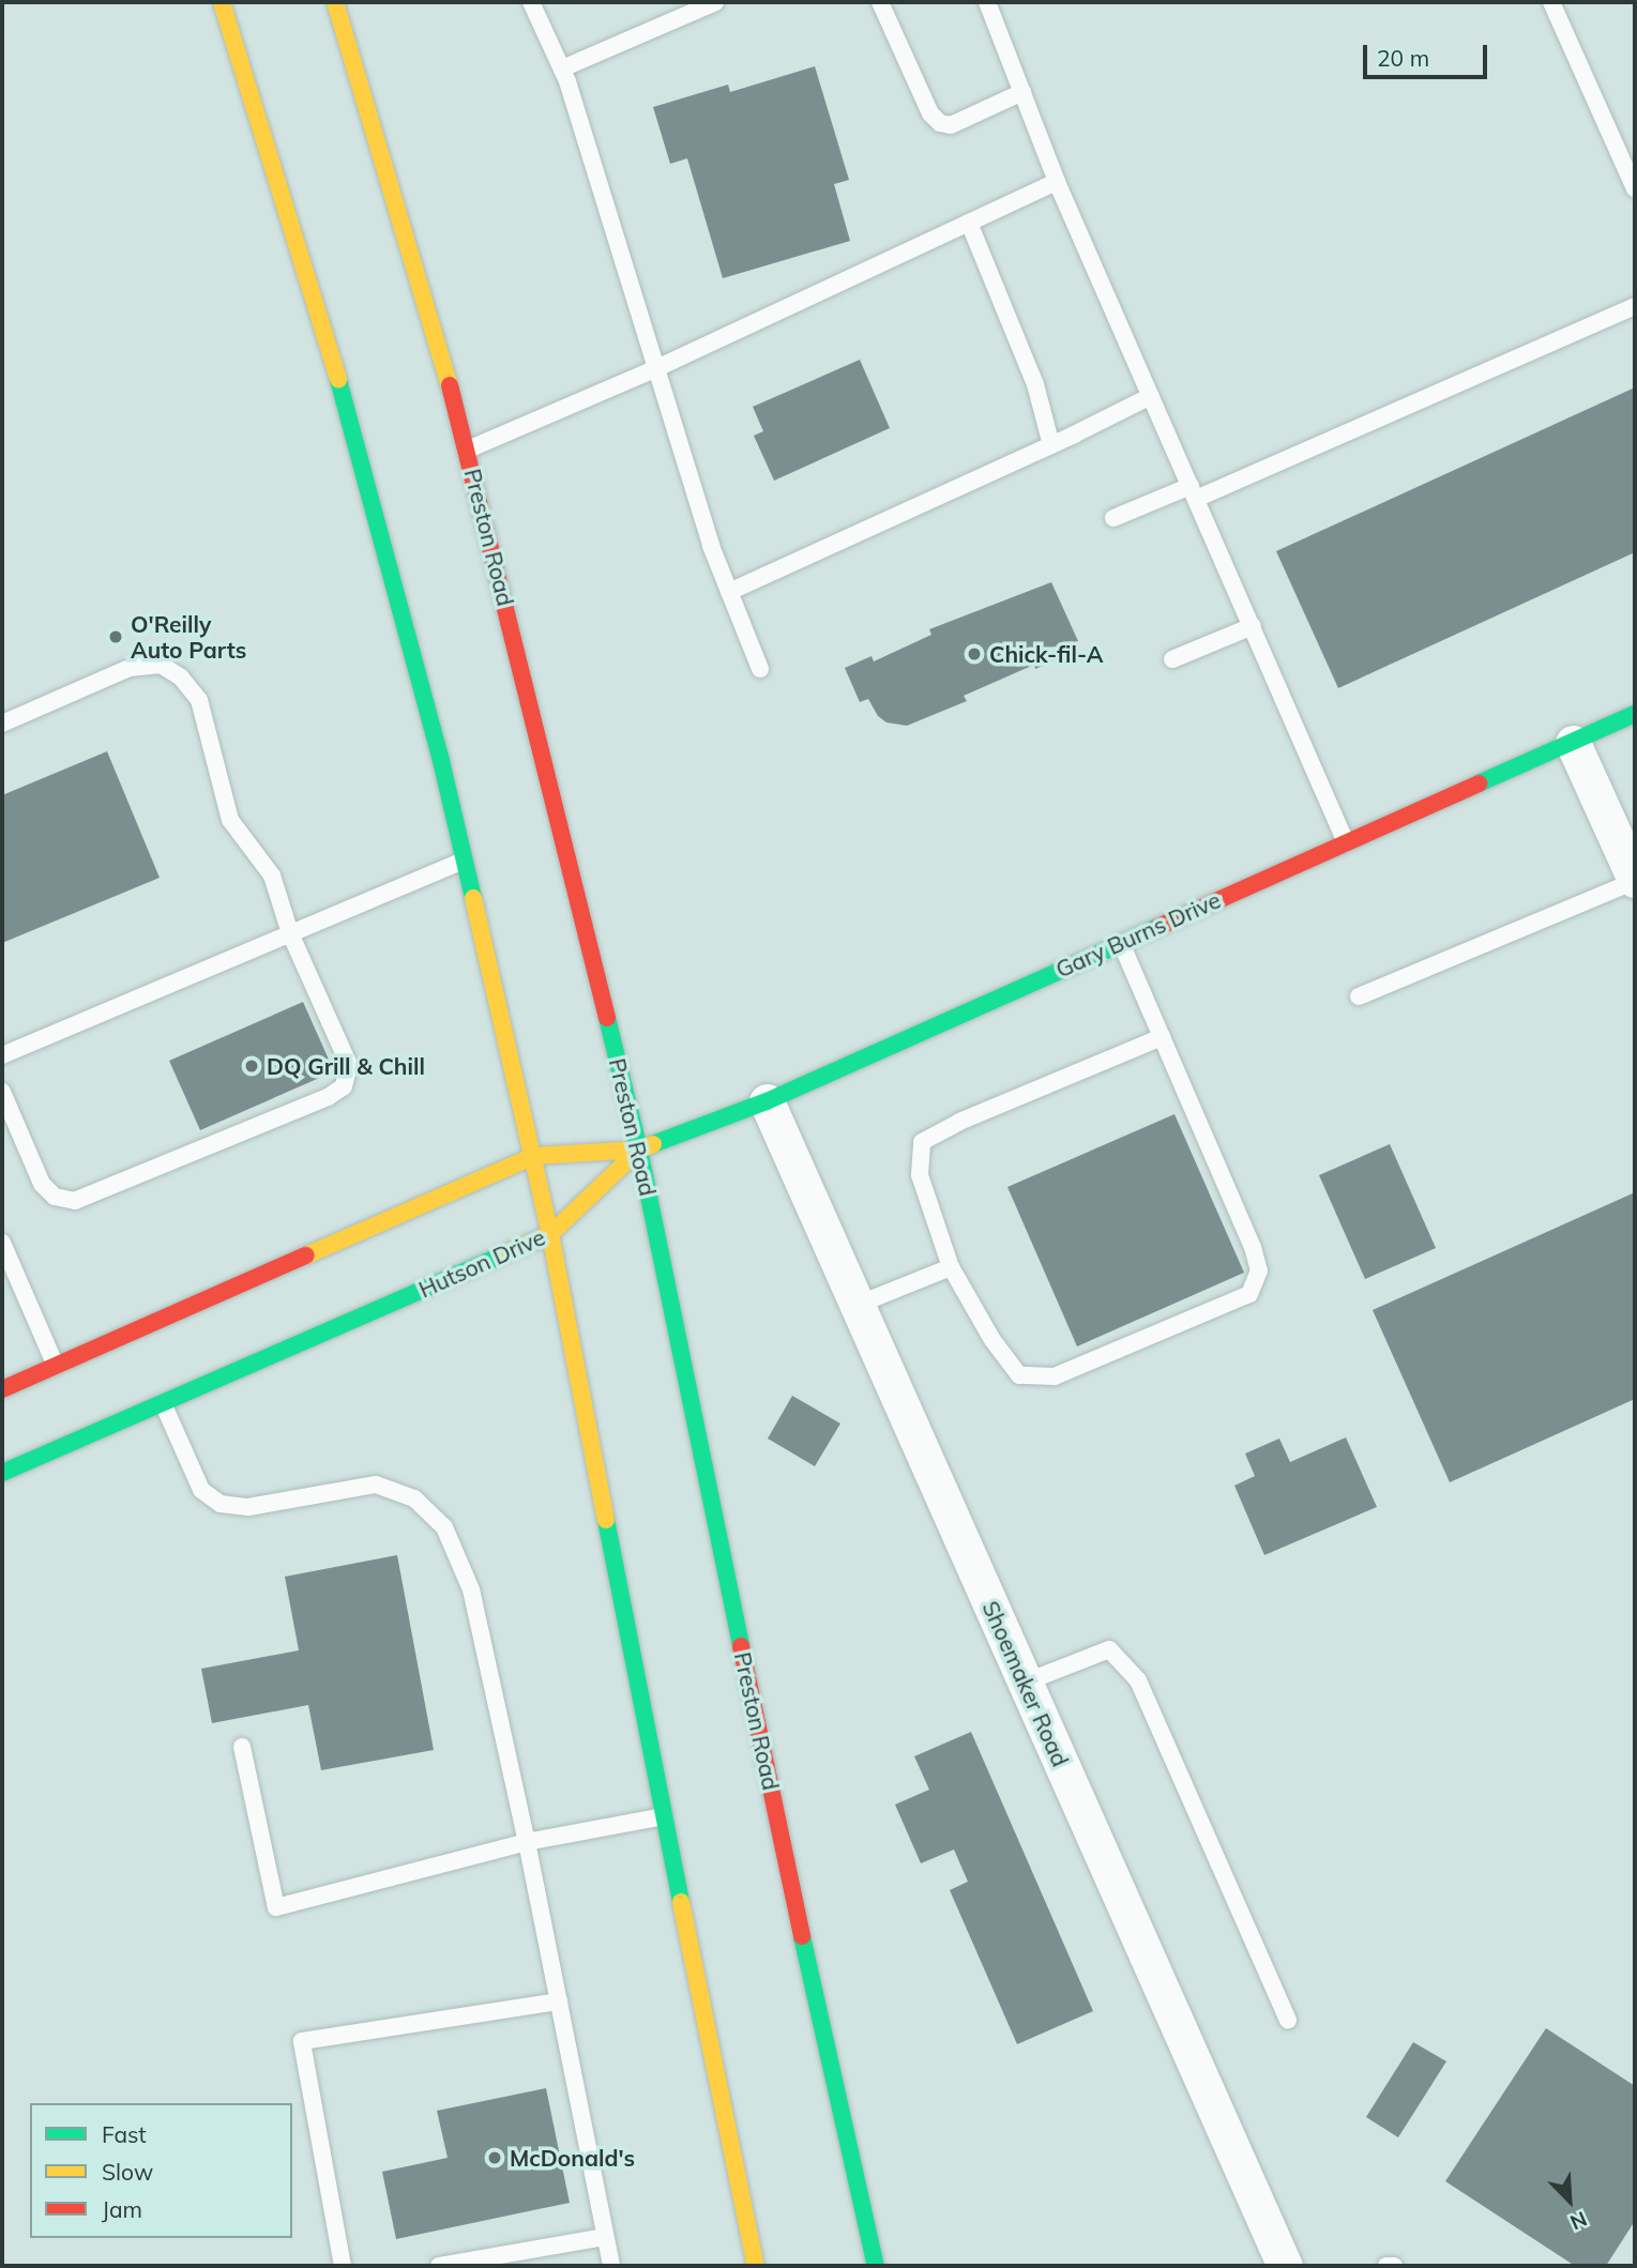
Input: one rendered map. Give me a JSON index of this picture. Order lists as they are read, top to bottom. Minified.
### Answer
{"streets":{"main road":["Preston Road","Gary Burns Drive","Hutson Drive"],"street":["Shoemaker Road"]},"crossings":[["Preston Road","Gary Burns Drive"],["Preston Road","Hutson Drive"],["Gary Burns Drive","Hutson Drive"],["Gary Burns Drive","Shoemaker Road"]],"places":["O'Reilly Auto Parts","Chick-fil-A","DQ Grill & Chill","McDonald's"],"legend":["Fast","Slow","Jam"],"scale_bar":"20 m","north":"bottom right"}
